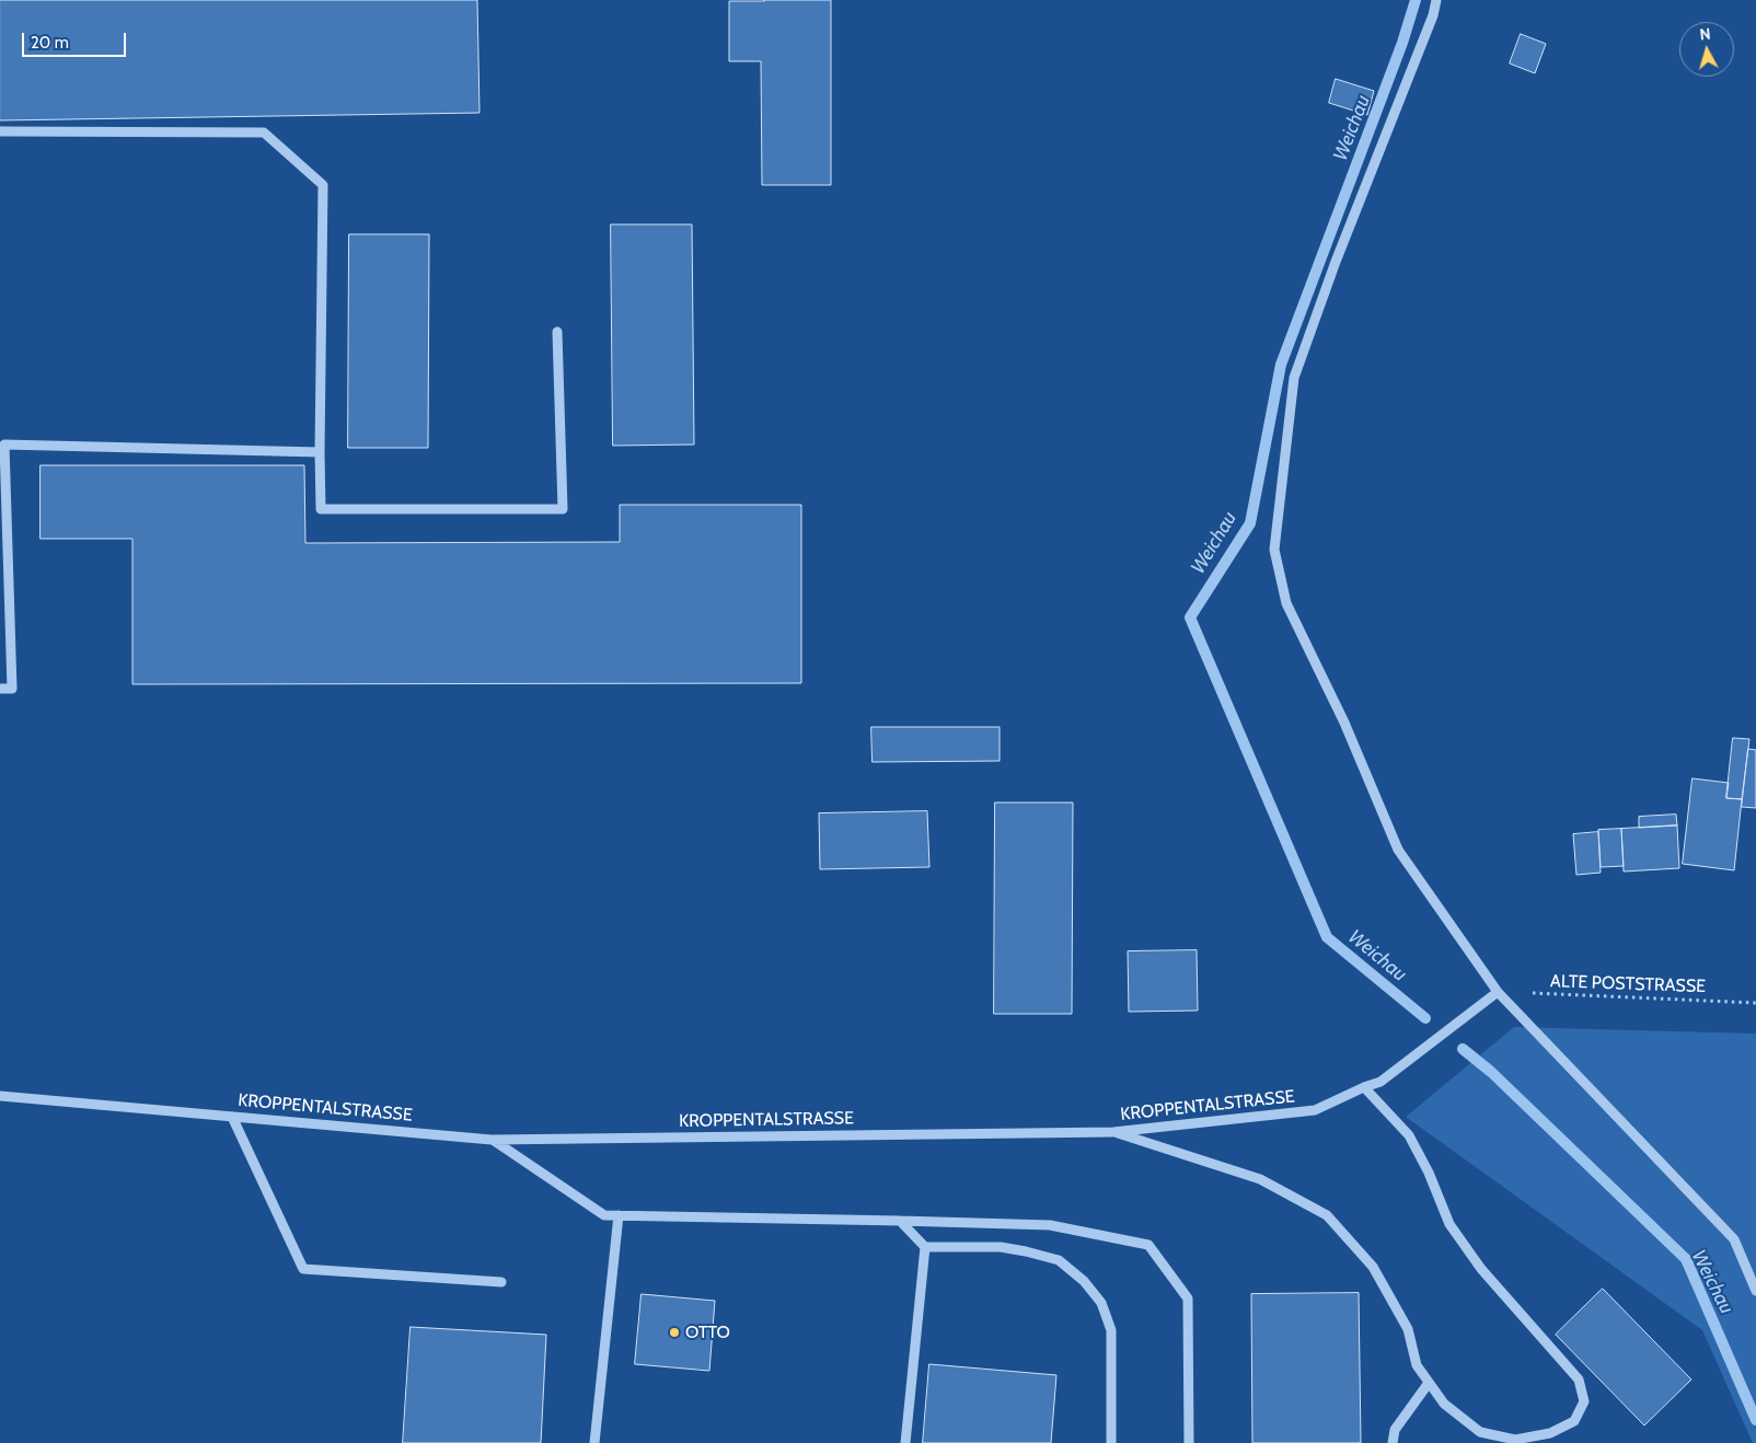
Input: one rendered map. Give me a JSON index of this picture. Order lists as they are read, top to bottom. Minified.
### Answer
{"streets":{"street":["KROPPENTALSTRASSE"],"path":["ALTE POSTSTRASSE"]},"crossings":[["ALTE POSTSTRASSE","KROPPENTALSTRASSE"]],"water":["Weichau"],"places":["OTTO"],"scale_bar":"20 m","north":"top"}
